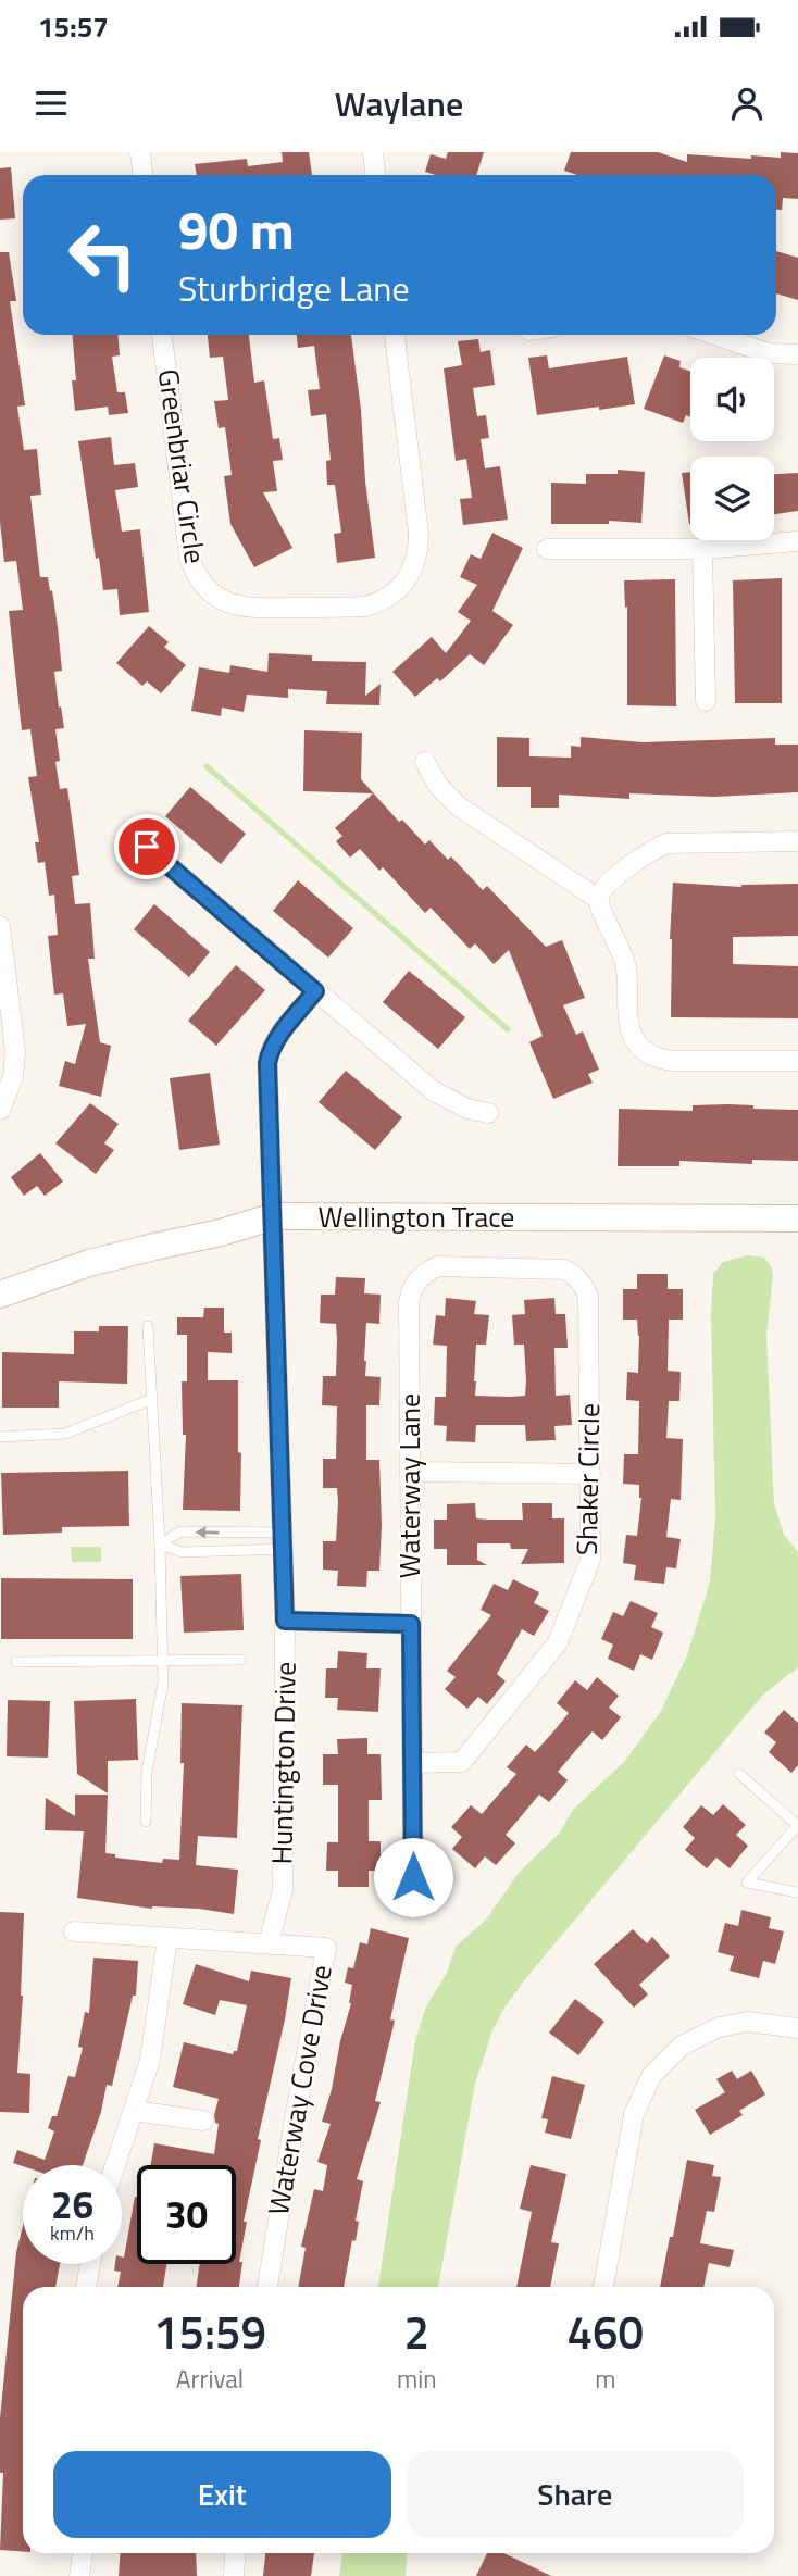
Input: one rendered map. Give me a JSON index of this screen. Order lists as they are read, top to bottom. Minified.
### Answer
{"streets":{"street":["Greenbriar Circle","Wellington Trace","Shaker Circle","Waterway Lane","Huntington Drive","Waterway Cove Drive"]},"crossings":[["Wellington Trace","Huntington Drive"],["Shaker Circle","Waterway Lane"],["Huntington Drive","Waterway Cove Drive"]],"page":{"status":"15:57","header":"Waylane","turn":["90 m","Sturbridge Lane"],"speed":"26 km/h","limit":"30","eta":["15:59","Arrival","2","min","460","m"],"buttons":["Exit","Share"]}}
